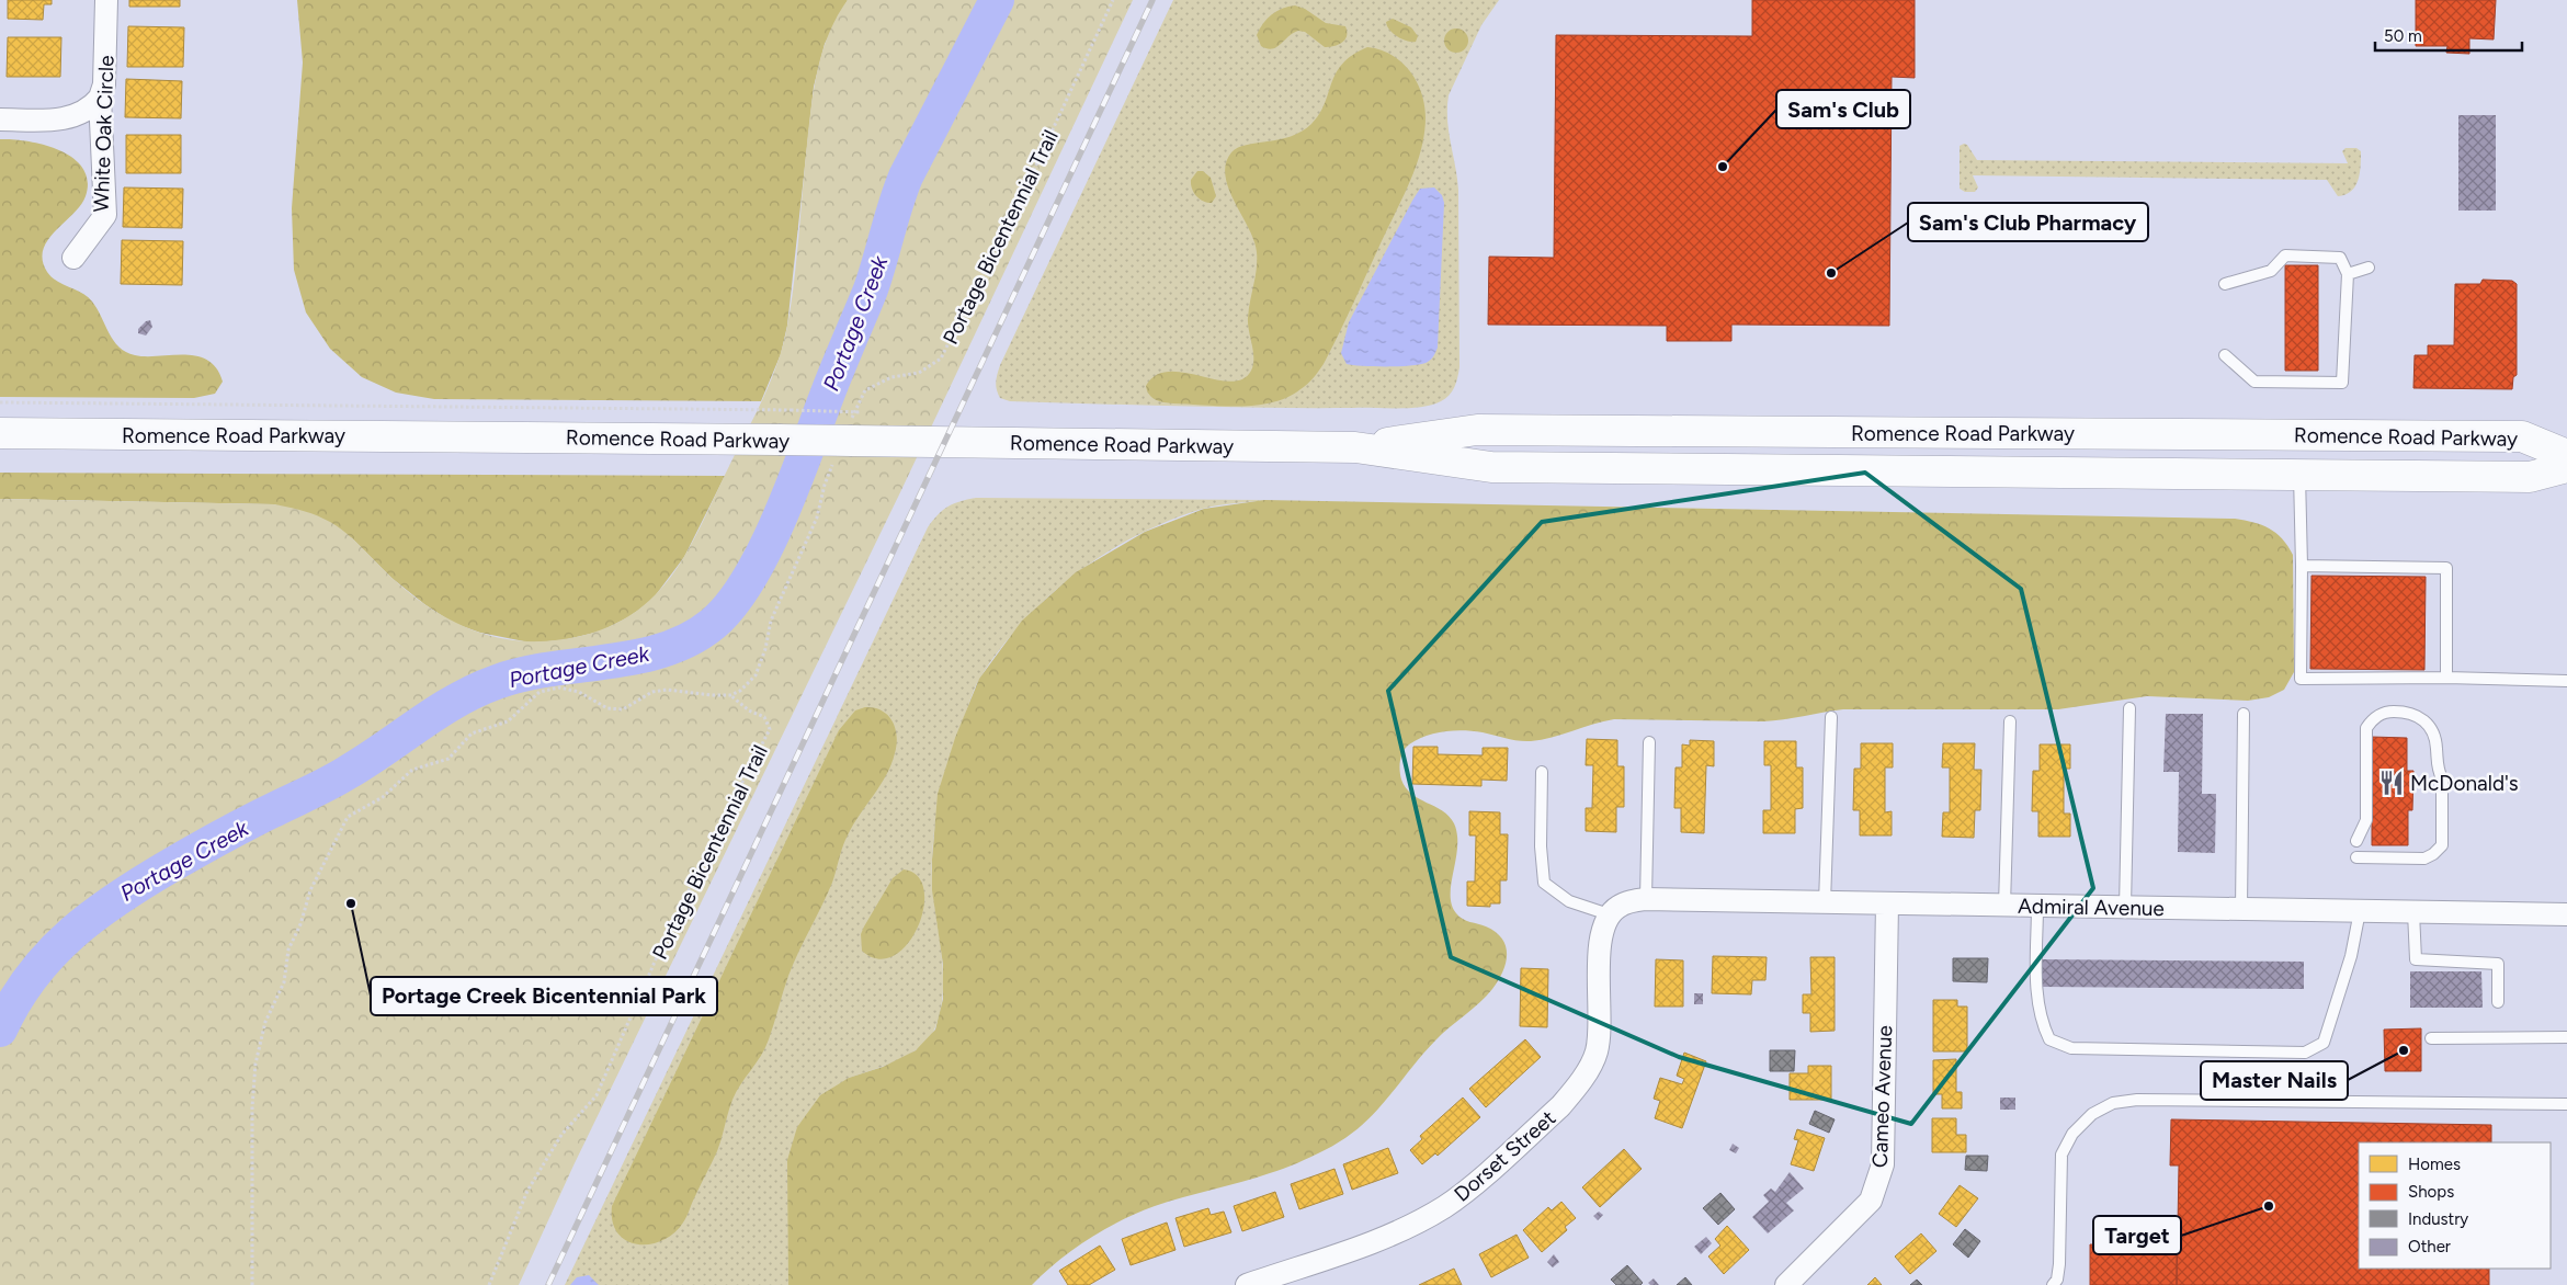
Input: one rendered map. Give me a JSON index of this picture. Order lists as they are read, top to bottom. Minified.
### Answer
{"streets":{"street":["White Oak Circle","Romence Road Parkway","Admiral Avenue","Cameo Avenue","Dorset Street"],"path":["Portage Bicentennial Trail"]},"crossings":[["Portage Bicentennial Trail","Romence Road Parkway"],["Admiral Avenue","Cameo Avenue"],["Admiral Avenue","Dorset Street"]],"water":["Portage Creek"],"places":{"other":["Sam's Club","Sam's Club Pharmacy","Portage Creek Bicentennial Park","Master Nails","Target"],"restaurant":["McDonald's"]},"legend":["Homes","Shops","Industry","Other"],"scale_bar":"50 m"}
